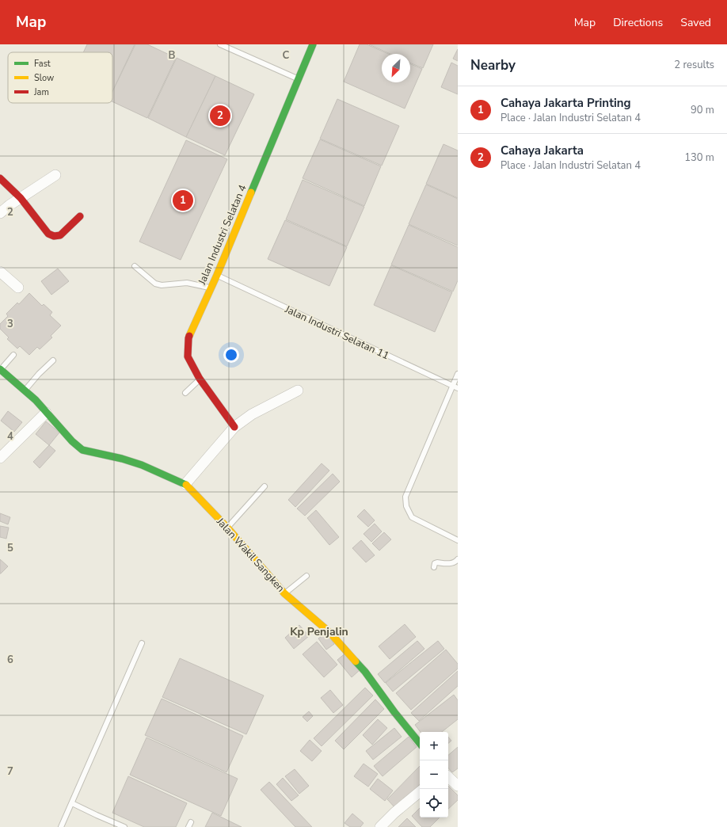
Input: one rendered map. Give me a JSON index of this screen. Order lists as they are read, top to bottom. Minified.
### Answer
{"streets":{"street":["Jalan Industri Selatan 4","Jalan Wakil Sangken"],"lane":["Jalan Industri Selatan 11"]},"crossings":[["Jalan Industri Selatan 4","Jalan Industri Selatan 11"]],"districts":["Kp Penjalin"],"legend":["Fast","Slow","Jam"],"north":"bottom left","page":{"header":"Map","nav":["Map","Directions","Saved"],"heading":["Nearby","2 results"],"list":[{"mark":"1","name":"Cahaya Jakarta Printing","note":"Place · Jalan Industri Selatan 4","value":"90 m"},{"mark":"2","name":"Cahaya Jakarta","note":"Place · Jalan Industri Selatan 4","value":"130 m"}],"pins":["2","1"],"map_buttons":["+","−"]},"grid":{"columns":["B","C"],"rows":["2","3","4","5","6","7"]}}
